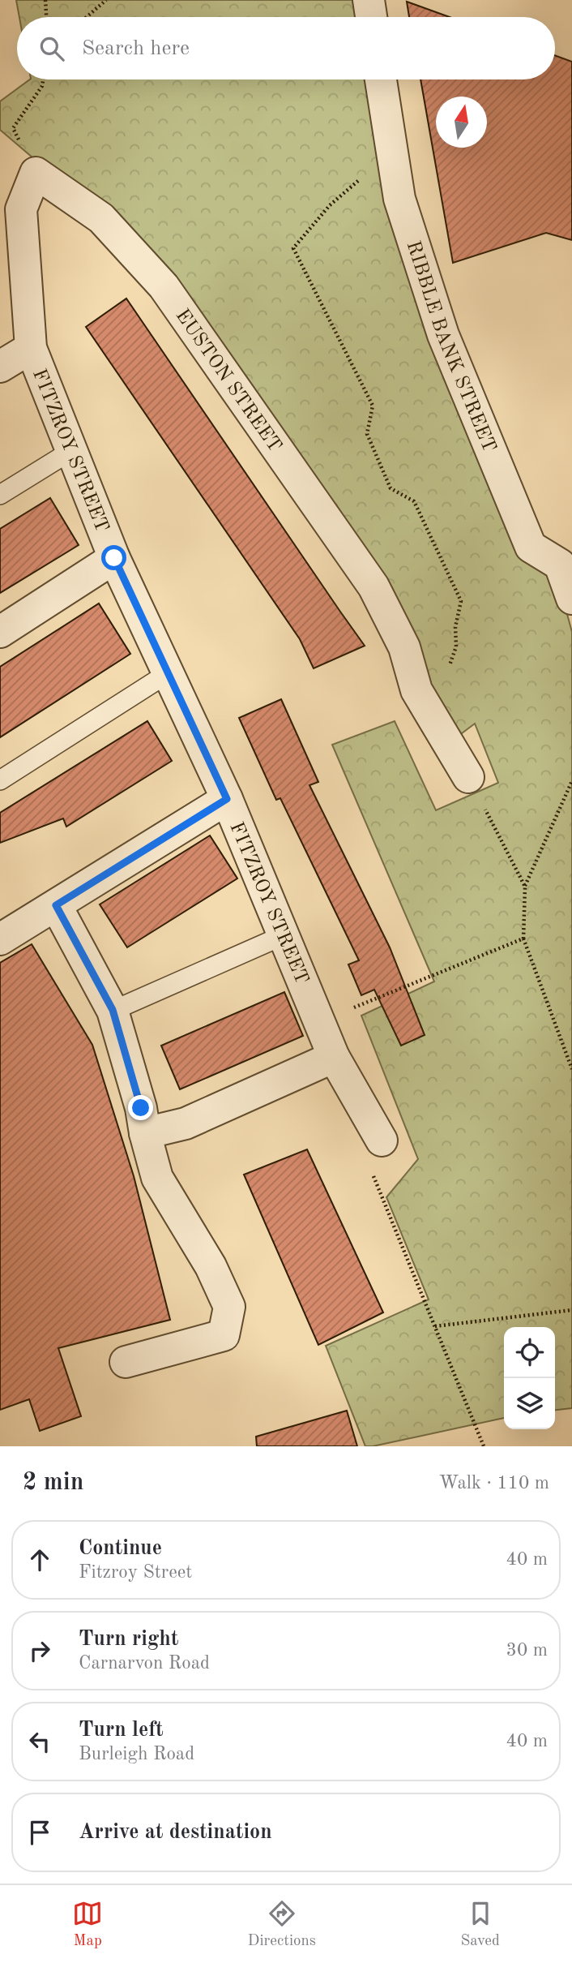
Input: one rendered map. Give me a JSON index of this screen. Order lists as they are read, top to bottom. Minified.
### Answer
{"streets":{"street":["RIBBLE BANK STREET","EUSTON STREET","FITZROY STREET"]},"north":"top","page":{"search":"Search here","heading":["2 min","Walk · 110 m"],"list":[["Continue","Fitzroy Street","40 m"],["Turn right","Carnarvon Road","30 m"],["Turn left","Burleigh Road","40 m"],"Arrive at destination"],"nav":["Map","Directions","Saved"]}}
